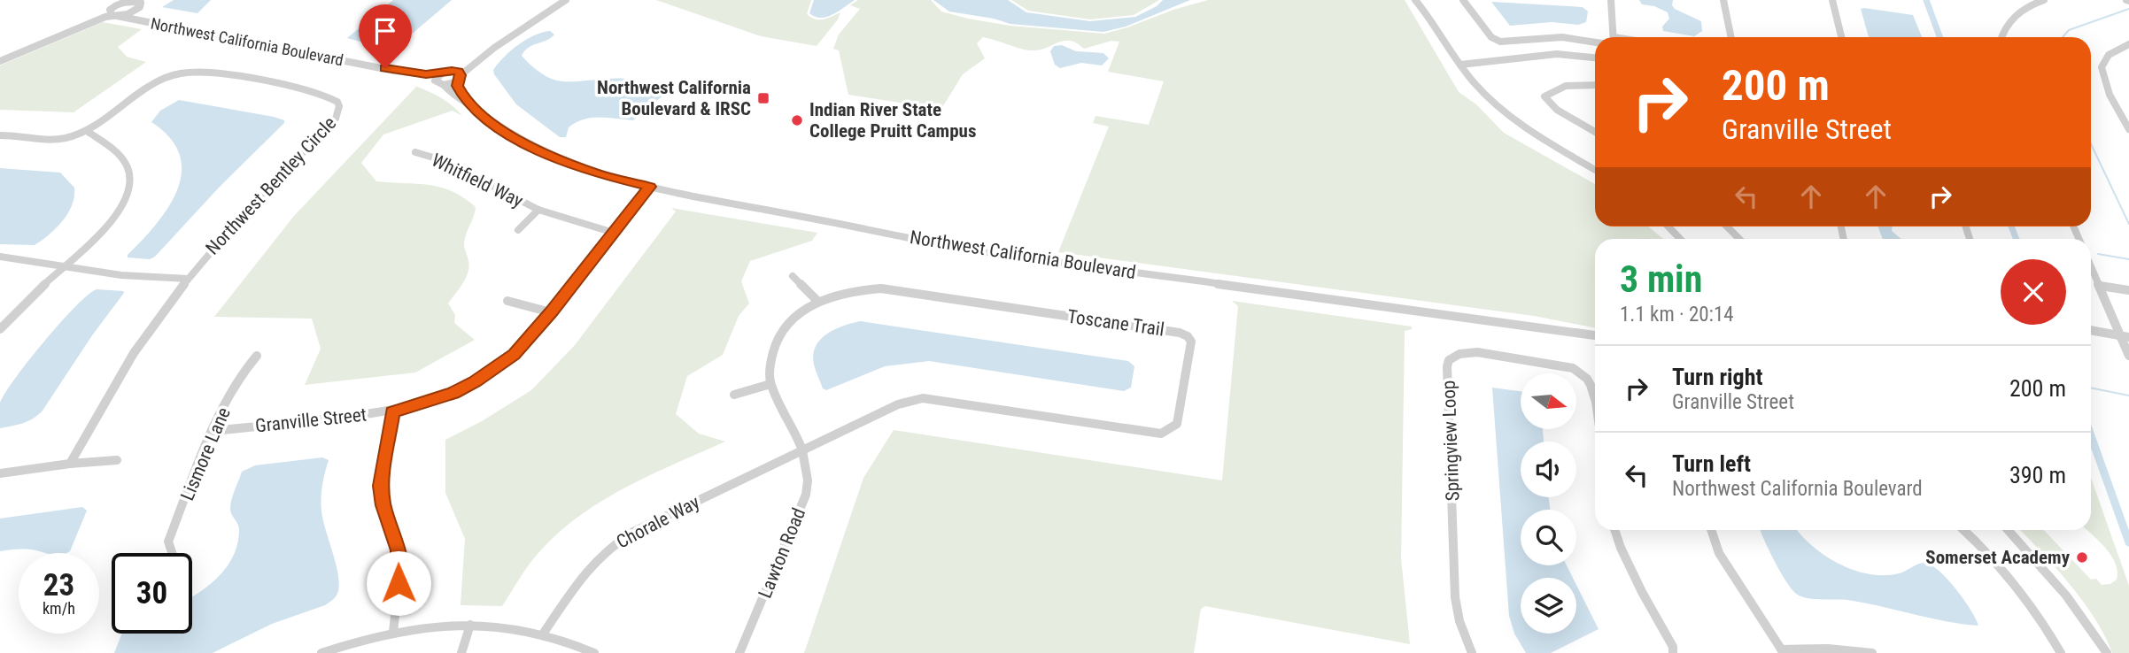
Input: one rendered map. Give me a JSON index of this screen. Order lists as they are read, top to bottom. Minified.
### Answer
{"streets":{"street":["Northwest California Boulevard","Whitfield Way","Northwest Bentley Circle","Toscane Trail","Granville Street","Springview Loop","Lismore Lane","Chorale Way","Lawton Road"]},"crossings":[["Northwest California Boulevard","Granville Street"],["Whitfield Way","Granville Street"],["Toscane Trail","Chorale Way"],["Toscane Trail","Lawton Road"],["Granville Street","Lismore Lane"],["Chorale Way","Lawton Road"]],"places":{"transit":["Northwest California Boulevard & IRSC"],"other":["Indian River State College Pruitt Campus","Somerset Academy"]},"north":"right","page":{"turn":["200 m","Granville Street"],"heading":["3 min","1.1 km · 20:14"],"list":[{"name":"Turn right","note":"Granville Street","value":"200 m"},{"name":"Turn left","note":"Northwest California Boulevard","value":"390 m"}],"speed":"23 km/h","limit":"30"}}
